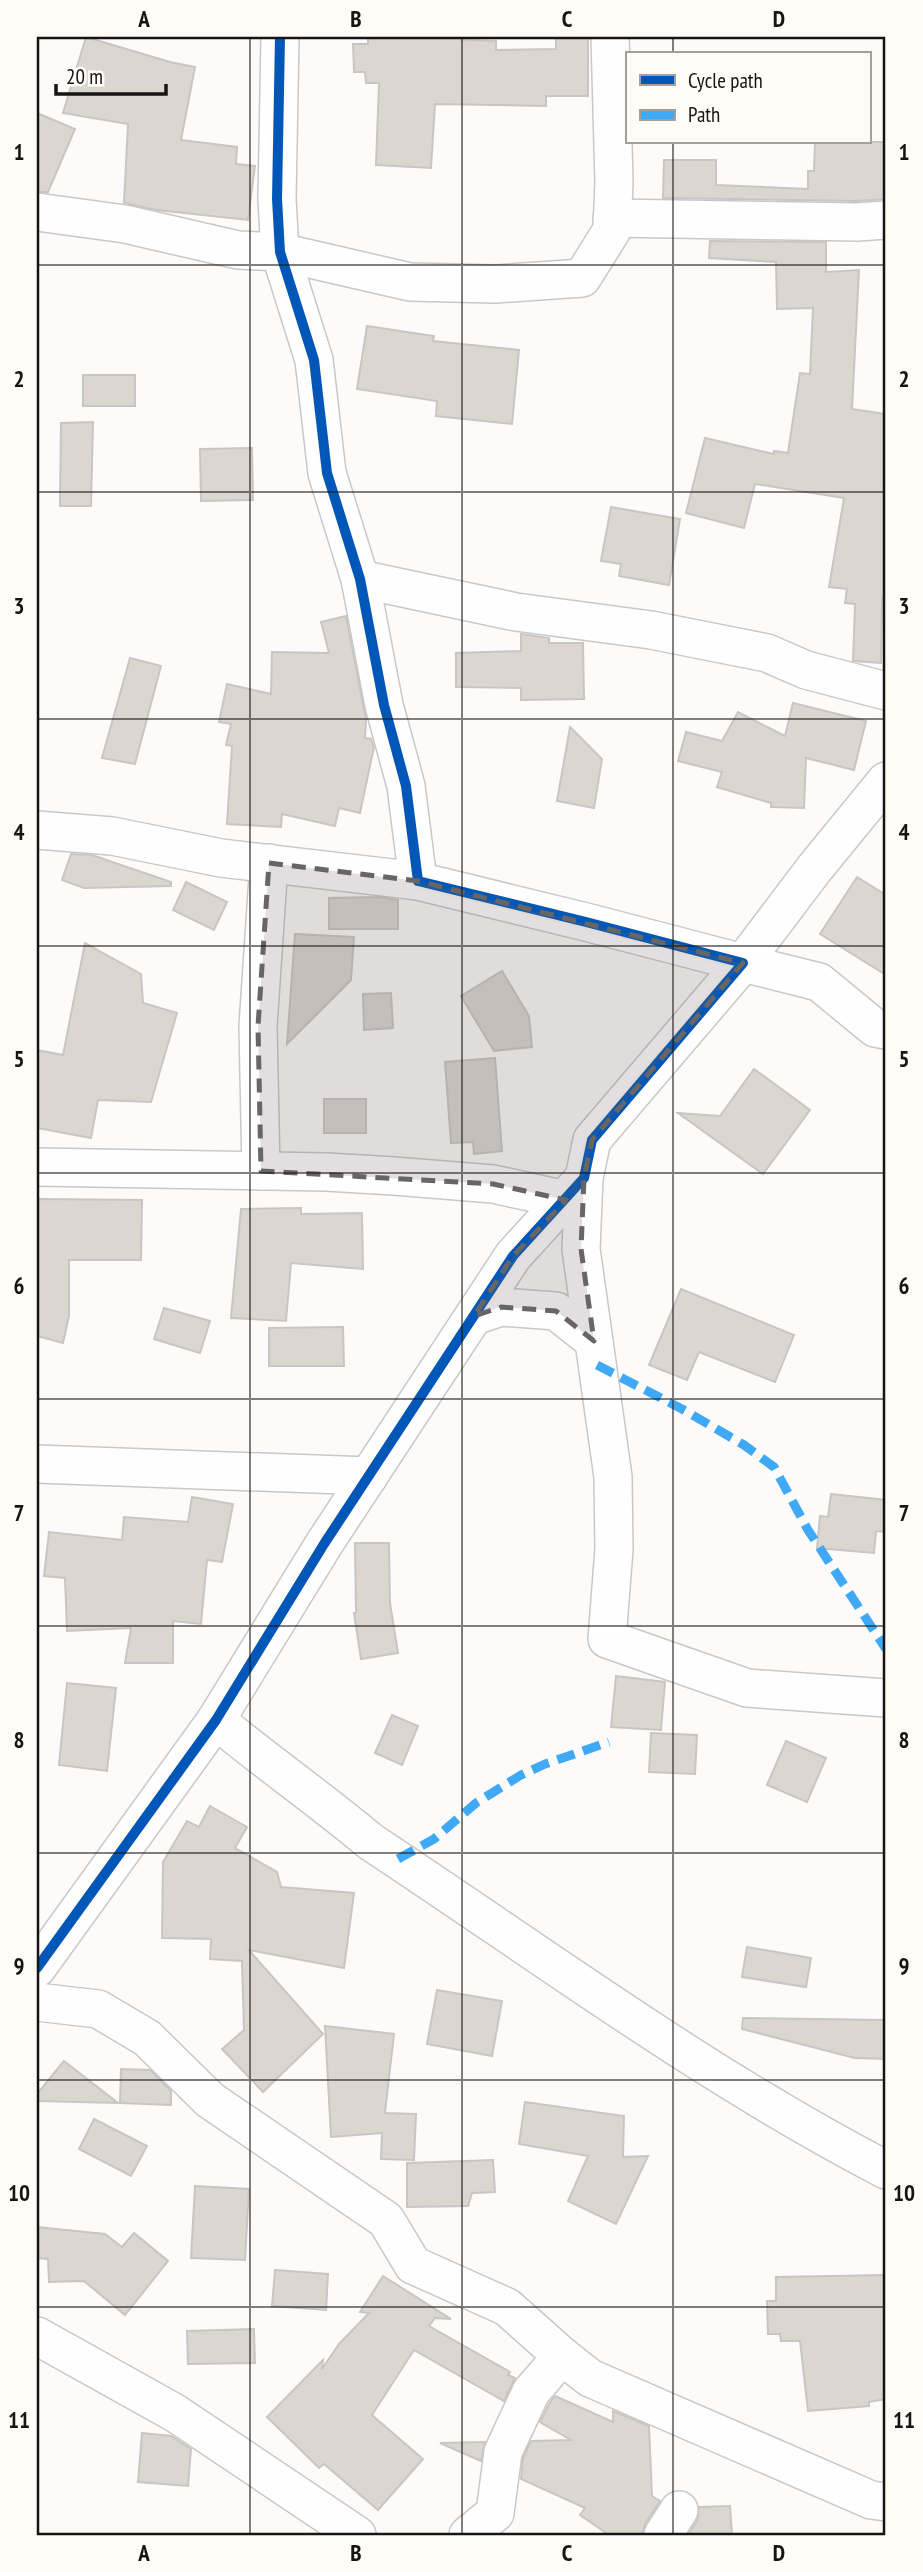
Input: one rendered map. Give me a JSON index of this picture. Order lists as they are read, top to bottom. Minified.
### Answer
{"legend":["Cycle path","Path"],"scale_bar":"20 m","grid":{"columns":["A","B","C","D"],"rows":["1","2","3","4","5","6","7","8","9","10","11"]}}
